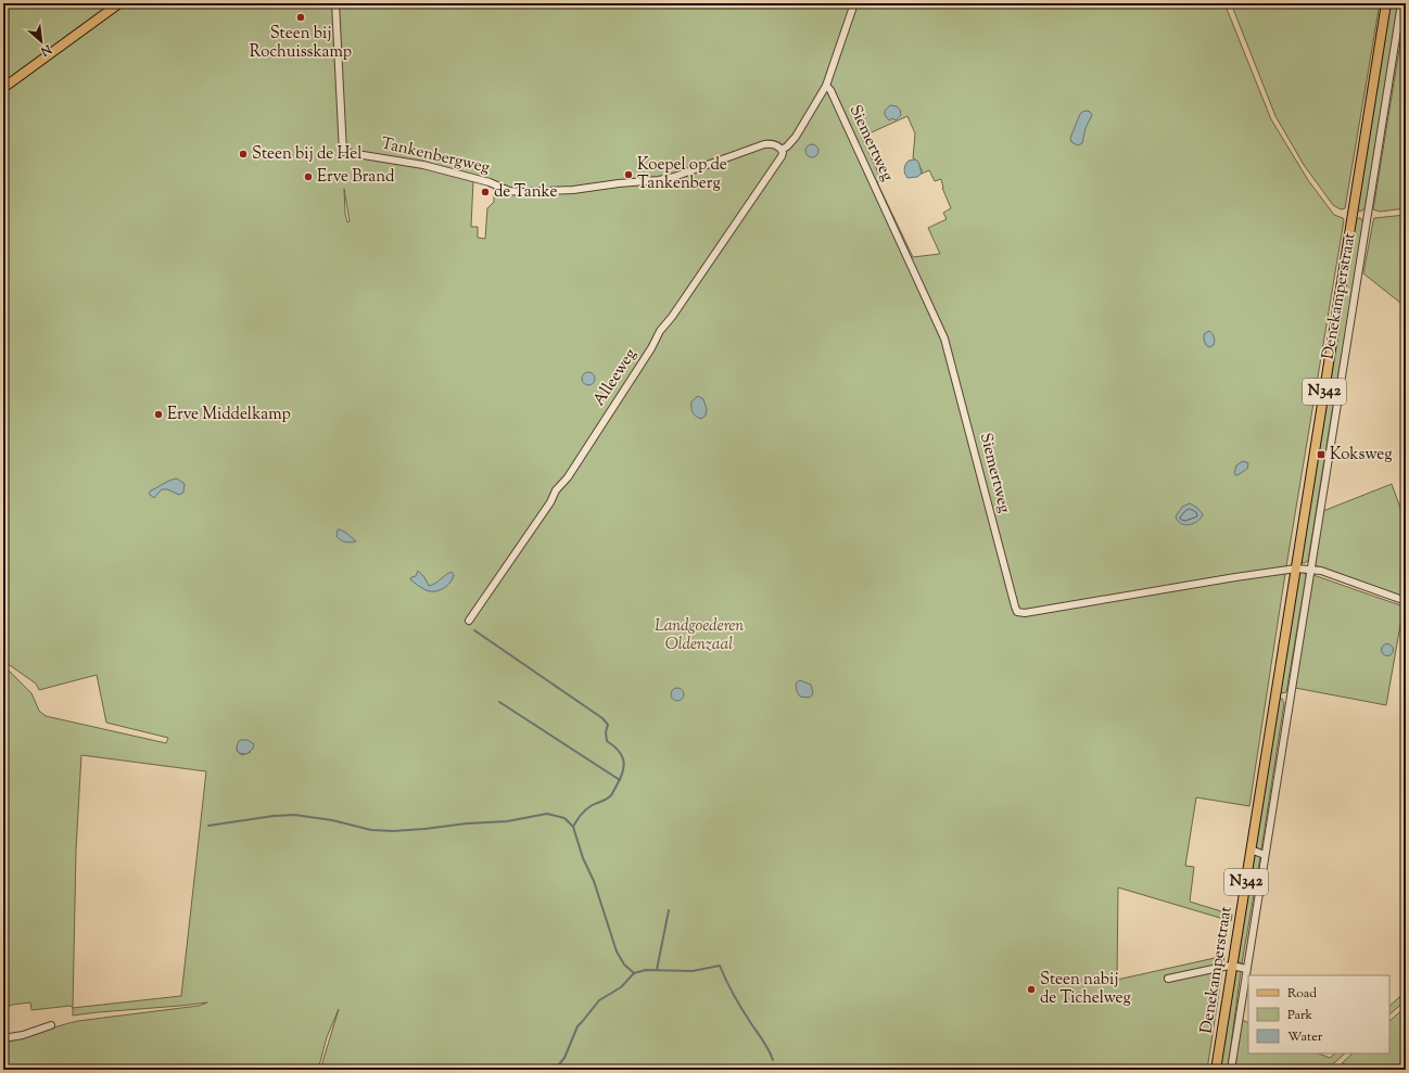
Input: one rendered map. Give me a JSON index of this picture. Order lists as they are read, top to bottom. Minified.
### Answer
{"streets":{"main road":["Denekamperstraat","N342"],"street":["Siemertweg","Tankenbergweg","Alleeweg"]},"crossings":[["Siemertweg","Denekamperstraat"],["Tankenbergweg","Alleeweg"]],"parks":["Landgoederen Oldenzaal"],"places":{"other":["Steen bij Rochuisskamp","Steen bij de Hel","Koepel op de Tankenberg","Erve Brand","de Tanke","Erve Middelkamp","Steen nabij de Tichelweg"],"transit":["Koksweg"]},"legend":["Road","Park","Water"],"north":"bottom right"}
